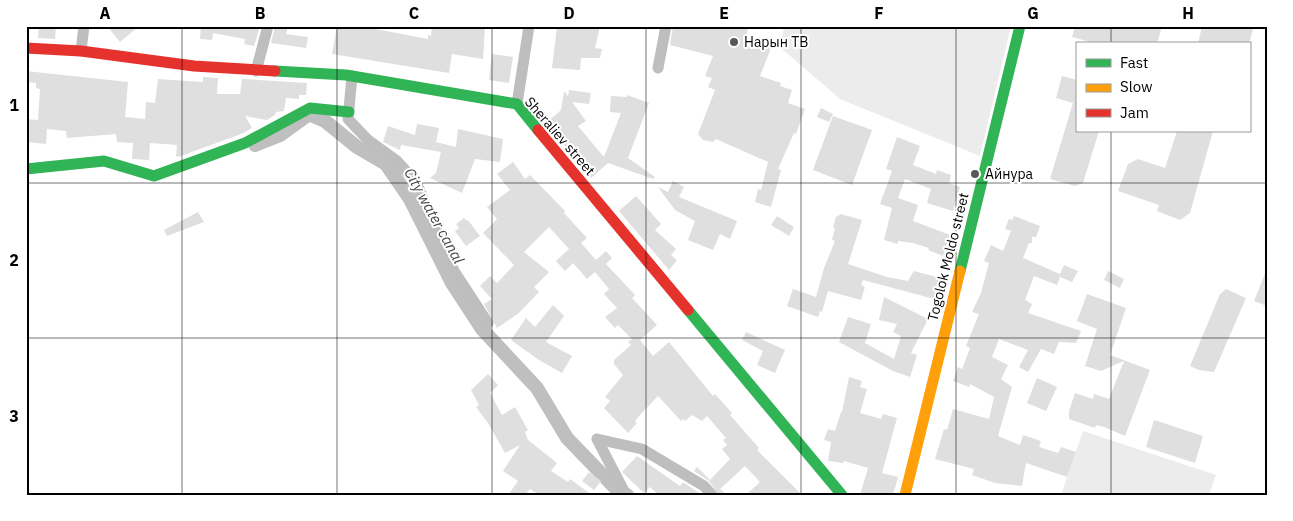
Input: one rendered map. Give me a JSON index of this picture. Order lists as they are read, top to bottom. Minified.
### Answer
{"streets":{"street":["Sheraliev street","Togolok Moldo street"]},"water":["City water canal"],"places":["Нарын ТВ","Айнура"],"legend":["Fast","Slow","Jam"],"grid":{"columns":["A","B","C","D","E","F","G","H"],"rows":["1","2","3"]}}
